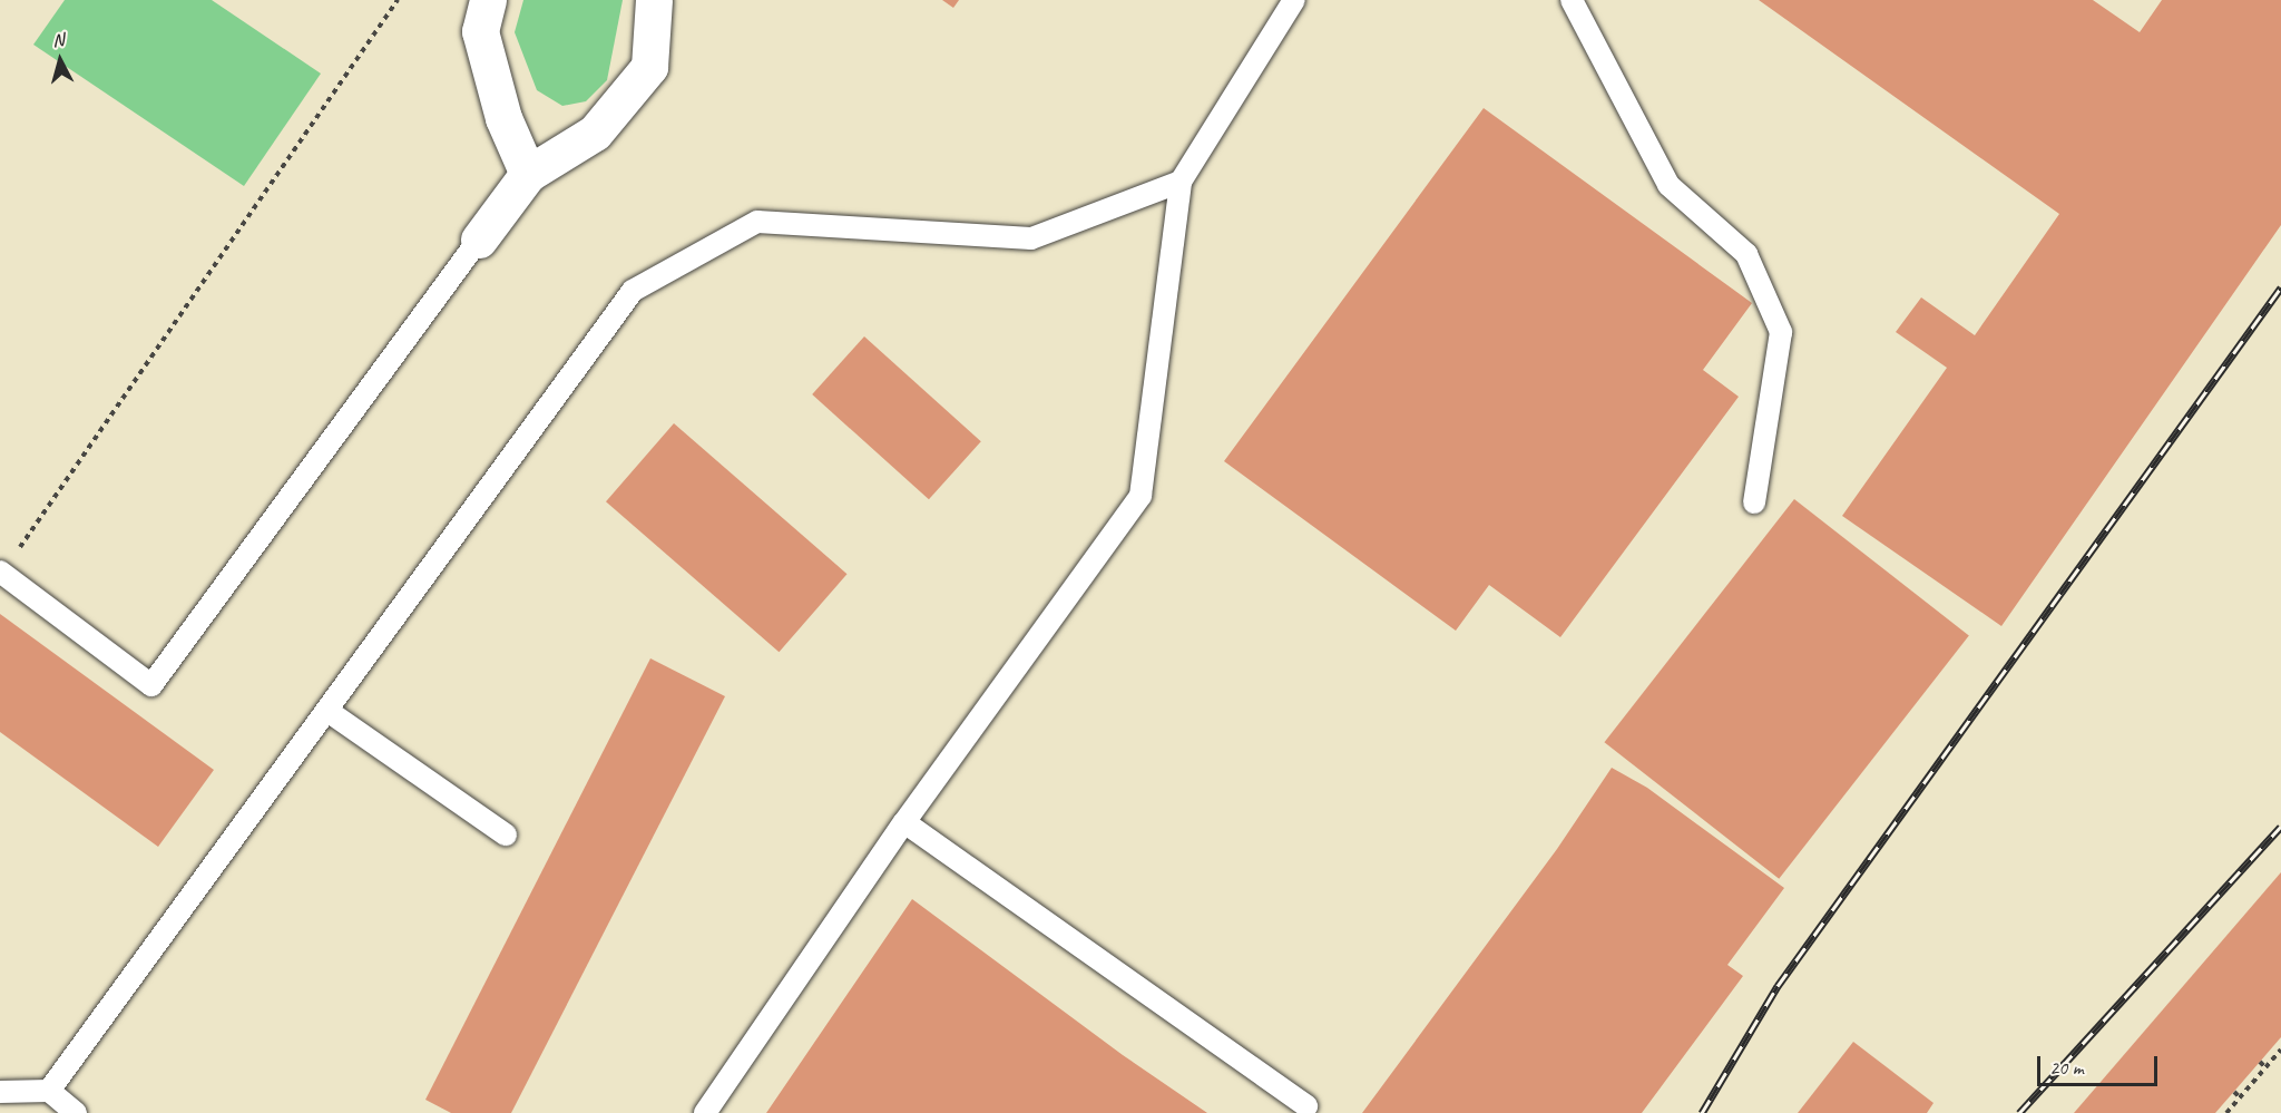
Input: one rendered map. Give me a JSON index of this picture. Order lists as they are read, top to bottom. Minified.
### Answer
{"scale_bar":"20 m","north":"top"}
